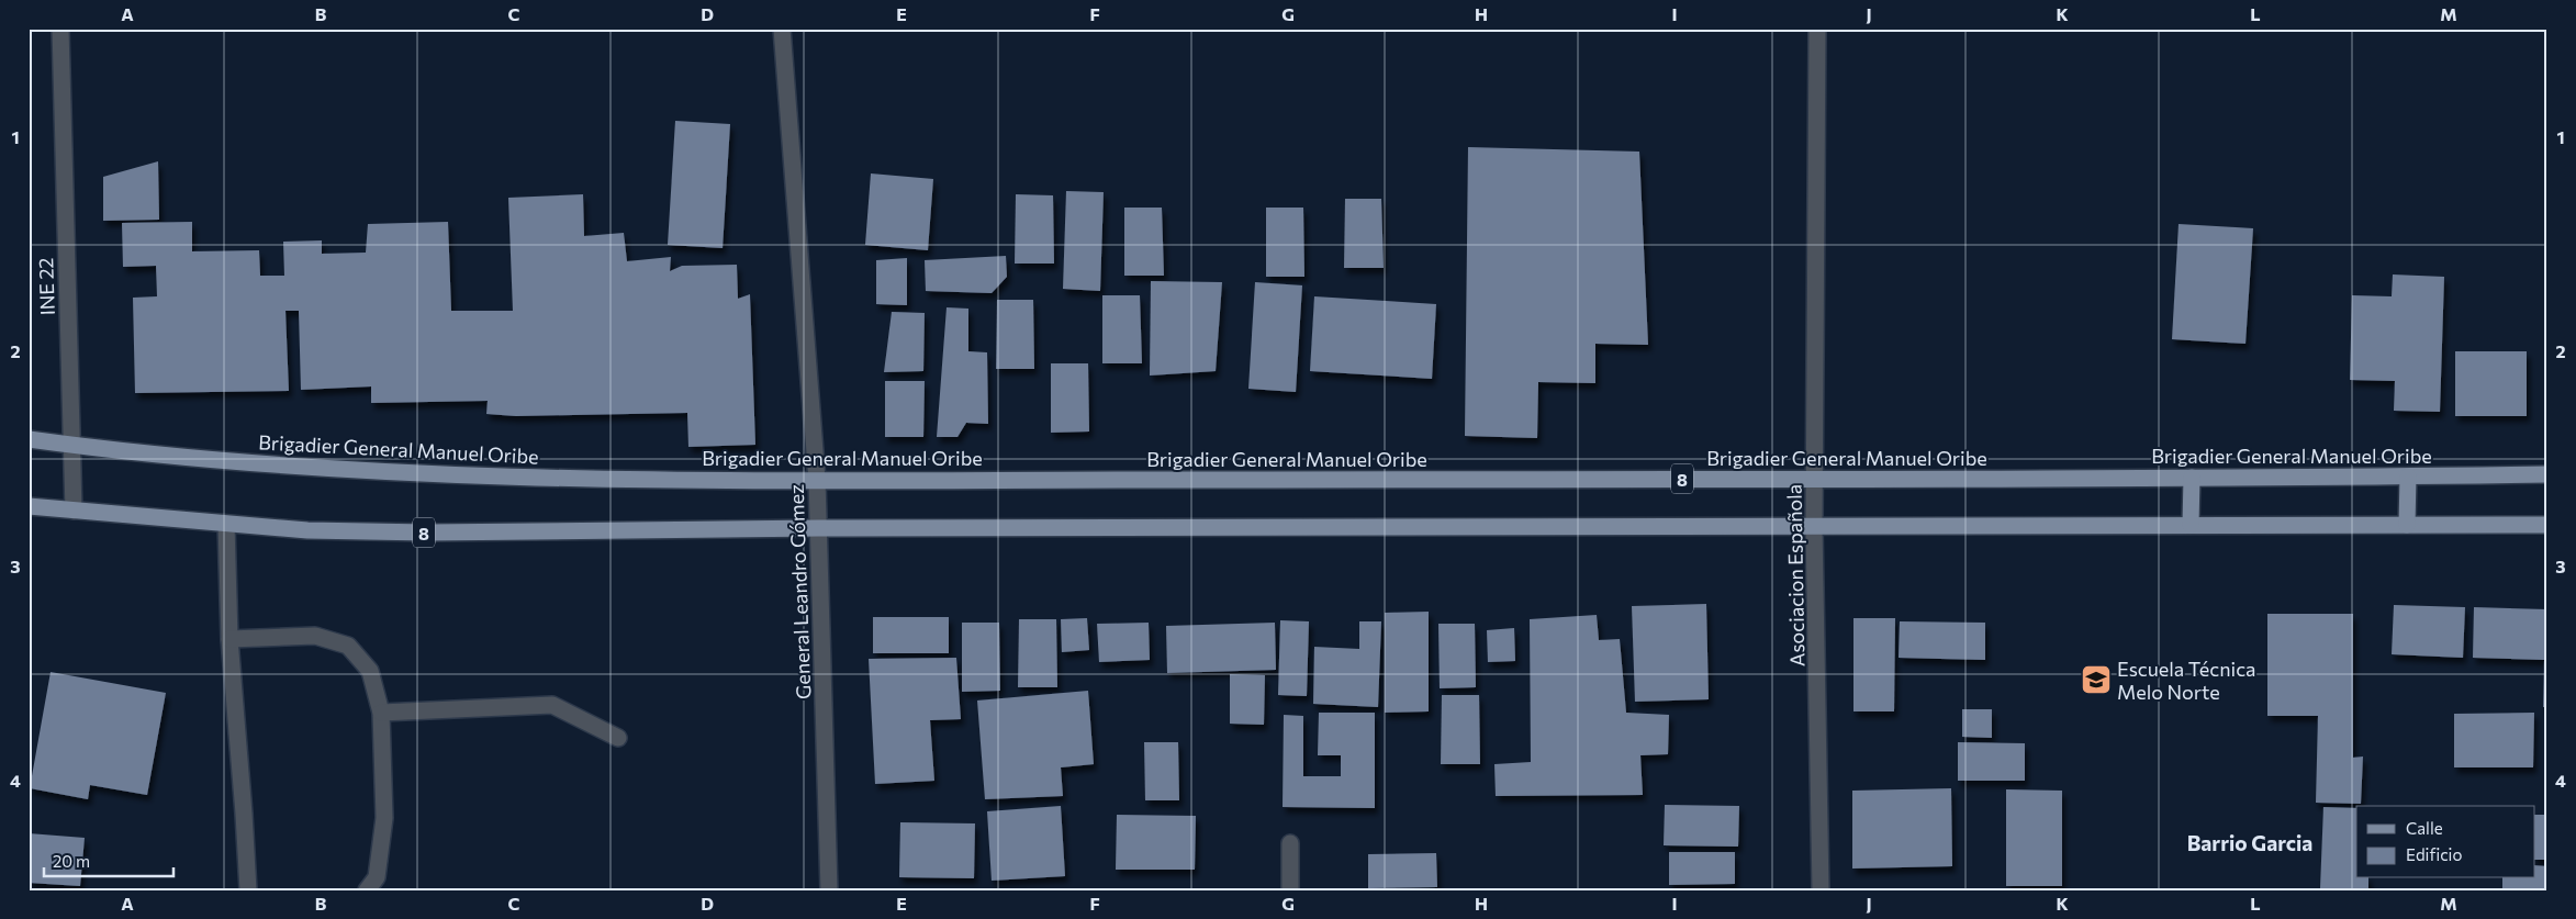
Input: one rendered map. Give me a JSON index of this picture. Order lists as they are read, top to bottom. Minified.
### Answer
{"streets":{"main road":["Brigadier General Manuel Oribe","8"],"street":["INE 22","Asociacion Española","General Leandro Gómez"]},"crossings":[["INE 22","Brigadier General Manuel Oribe"],["INE 22","8"],["Brigadier General Manuel Oribe","Asociacion Española"],["Brigadier General Manuel Oribe","General Leandro Gómez"],["8","Asociacion Española"],["8","General Leandro Gómez"]],"districts":["Barrio Garcia"],"places":{"school or university":["Escuela Técnica Melo Norte"]},"legend":["Calle","Edificio"],"scale_bar":"20 m","grid":{"columns":["A","B","C","D","E","F","G","H","I","J","K","L","M"],"rows":["1","2","3","4"]}}
